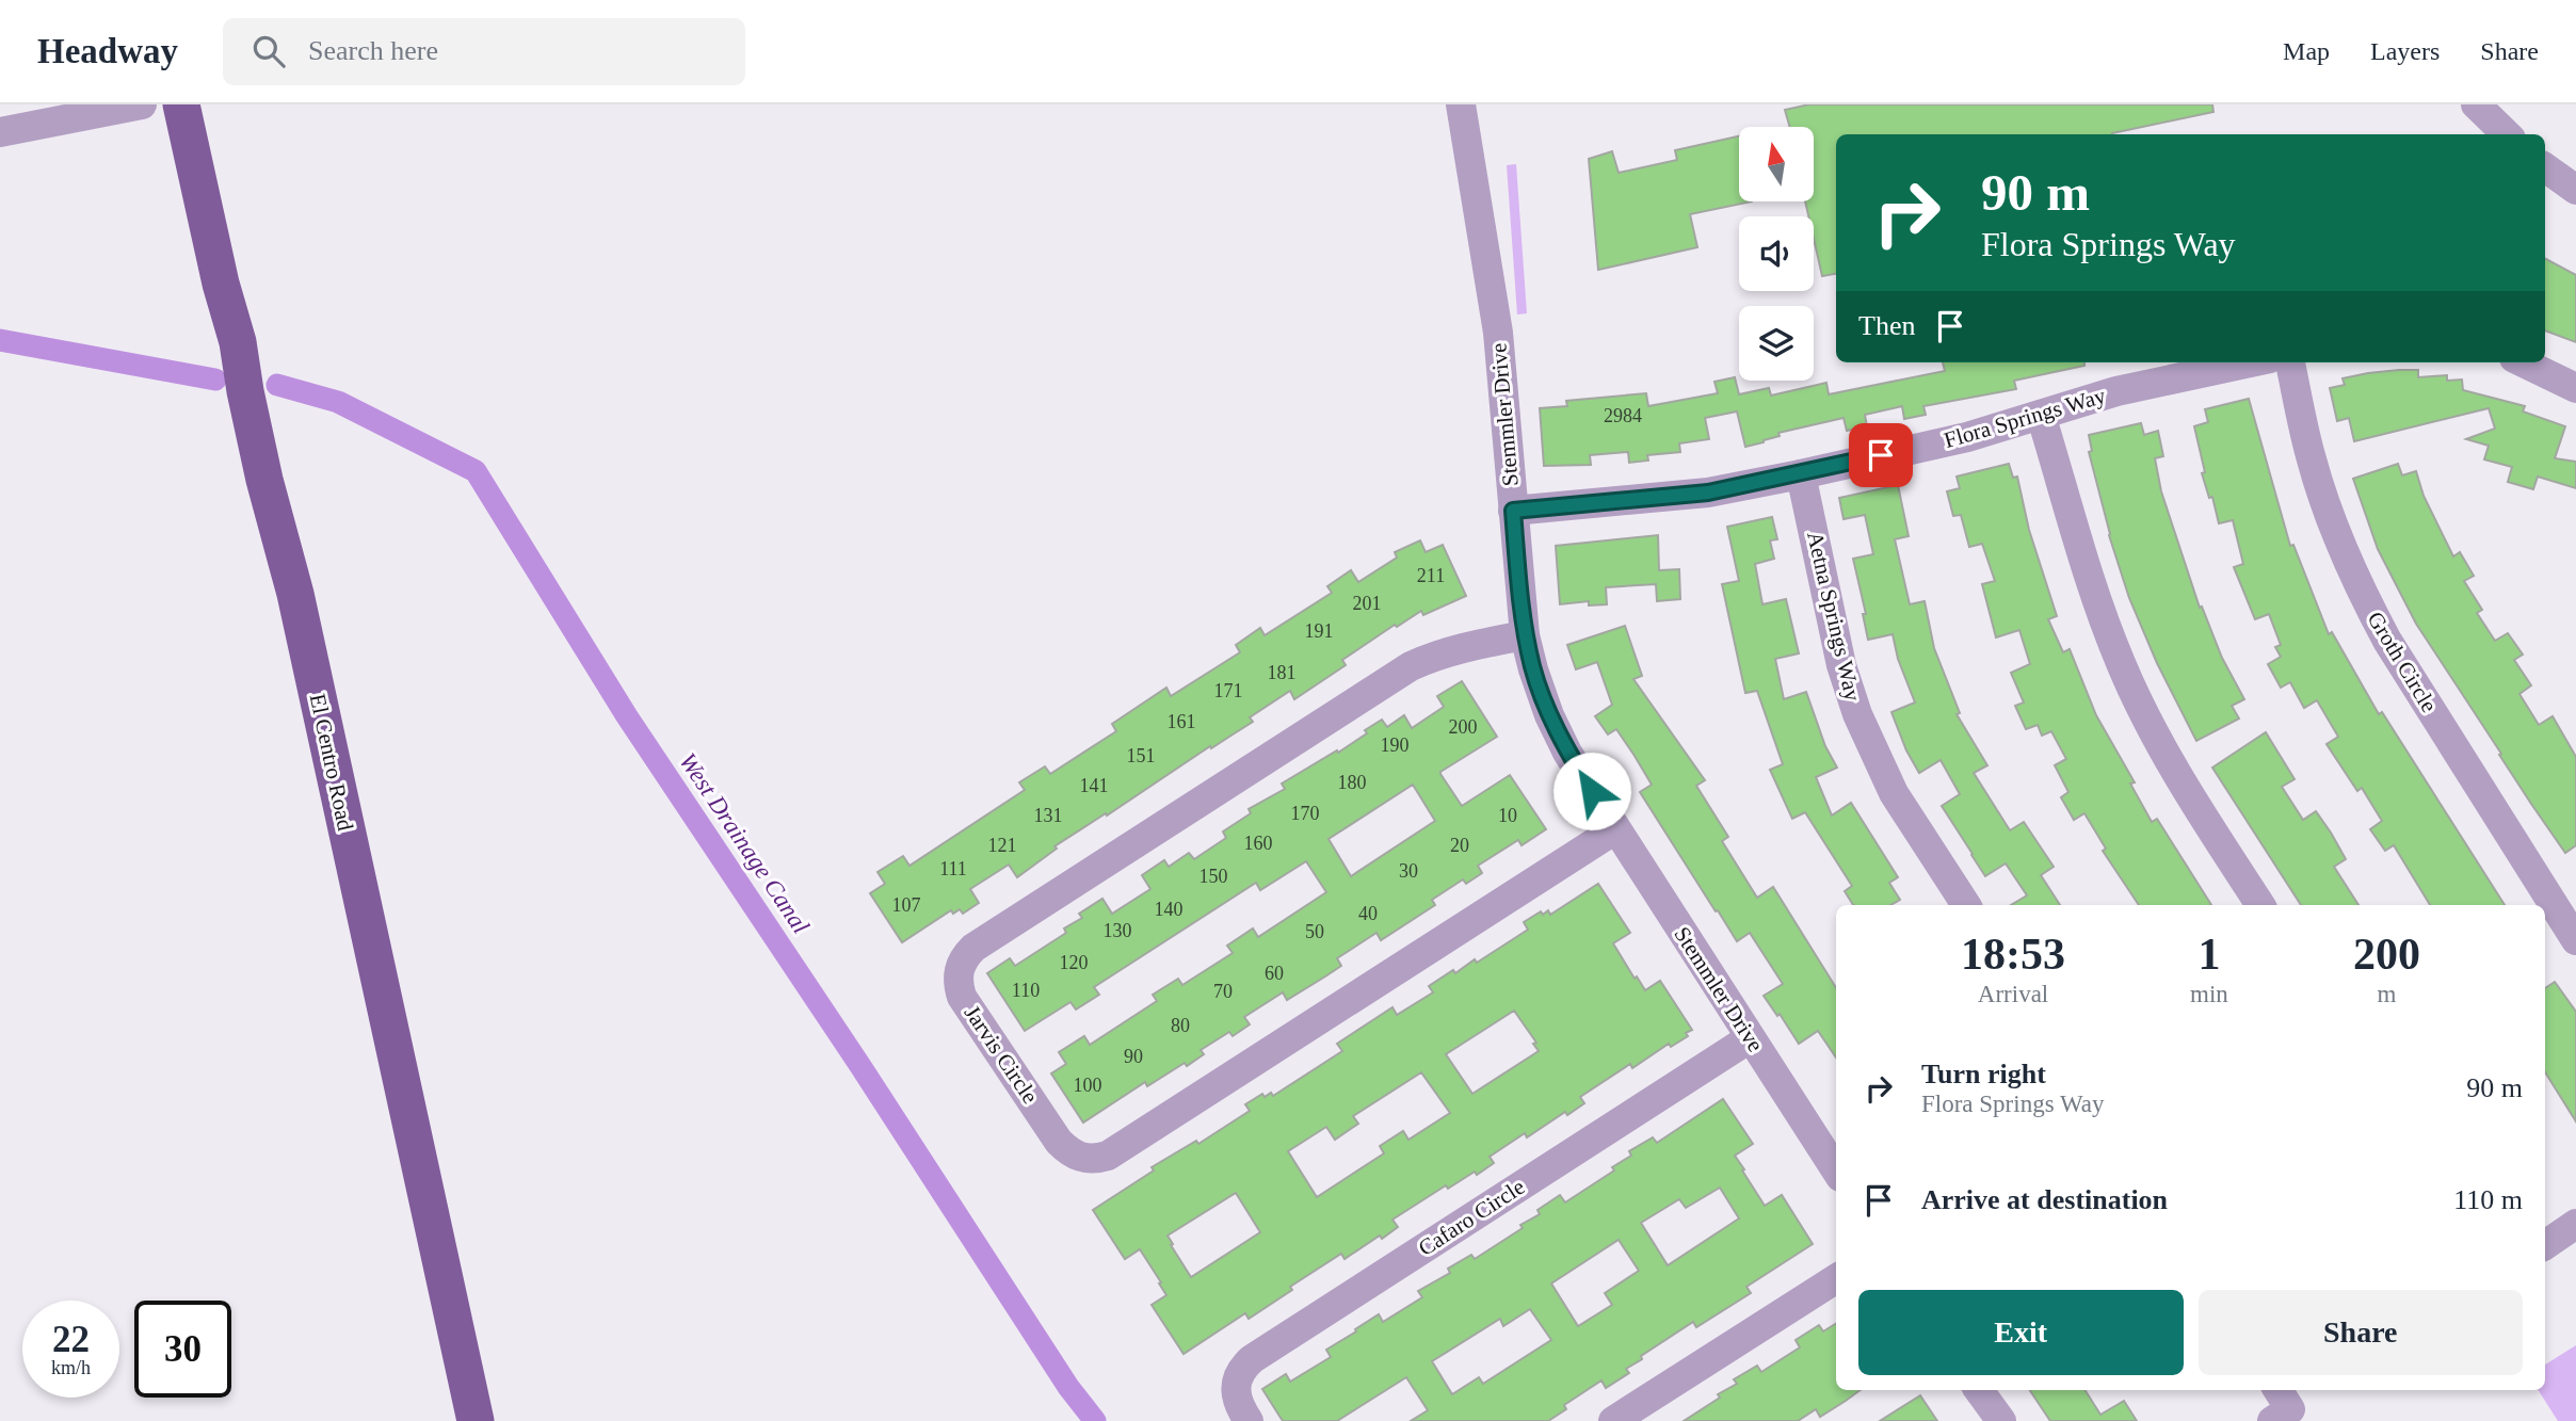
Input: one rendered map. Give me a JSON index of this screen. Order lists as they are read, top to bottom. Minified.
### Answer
{"streets":{"main road":["El Centro Road"],"street":["Stemmler Drive","Flora Springs Way","Aetna Springs Way","Groth Circle","Jarvis Circle","Cafaro Circle"]},"crossings":[["Stemmler Drive","Flora Springs Way"],["Stemmler Drive","Jarvis Circle"],["Stemmler Drive","Cafaro Circle"],["Flora Springs Way","Aetna Springs Way"]],"water":["West Drainage Canal"],"house_numbers":["2984","211","201","191","181","171","161","200","190","151","180","141","170","131","10","160","121","20","111","30","150","107","140","40","130","50","120","60","110","70","80","90","100"],"north":"top","page":{"header":"Headway","search":"Search here","nav":["Map","Layers","Share"],"turn":["90 m","Flora Springs Way"],"then":"Then","eta":["18:53","Arrival","1","min","200","m"],"list":[{"name":"Turn right","note":"Flora Springs Way","value":"90 m"},{"name":"Arrive at destination","value":"110 m"}],"buttons":["Exit","Share"],"speed":"22 km/h","limit":"30"}}
